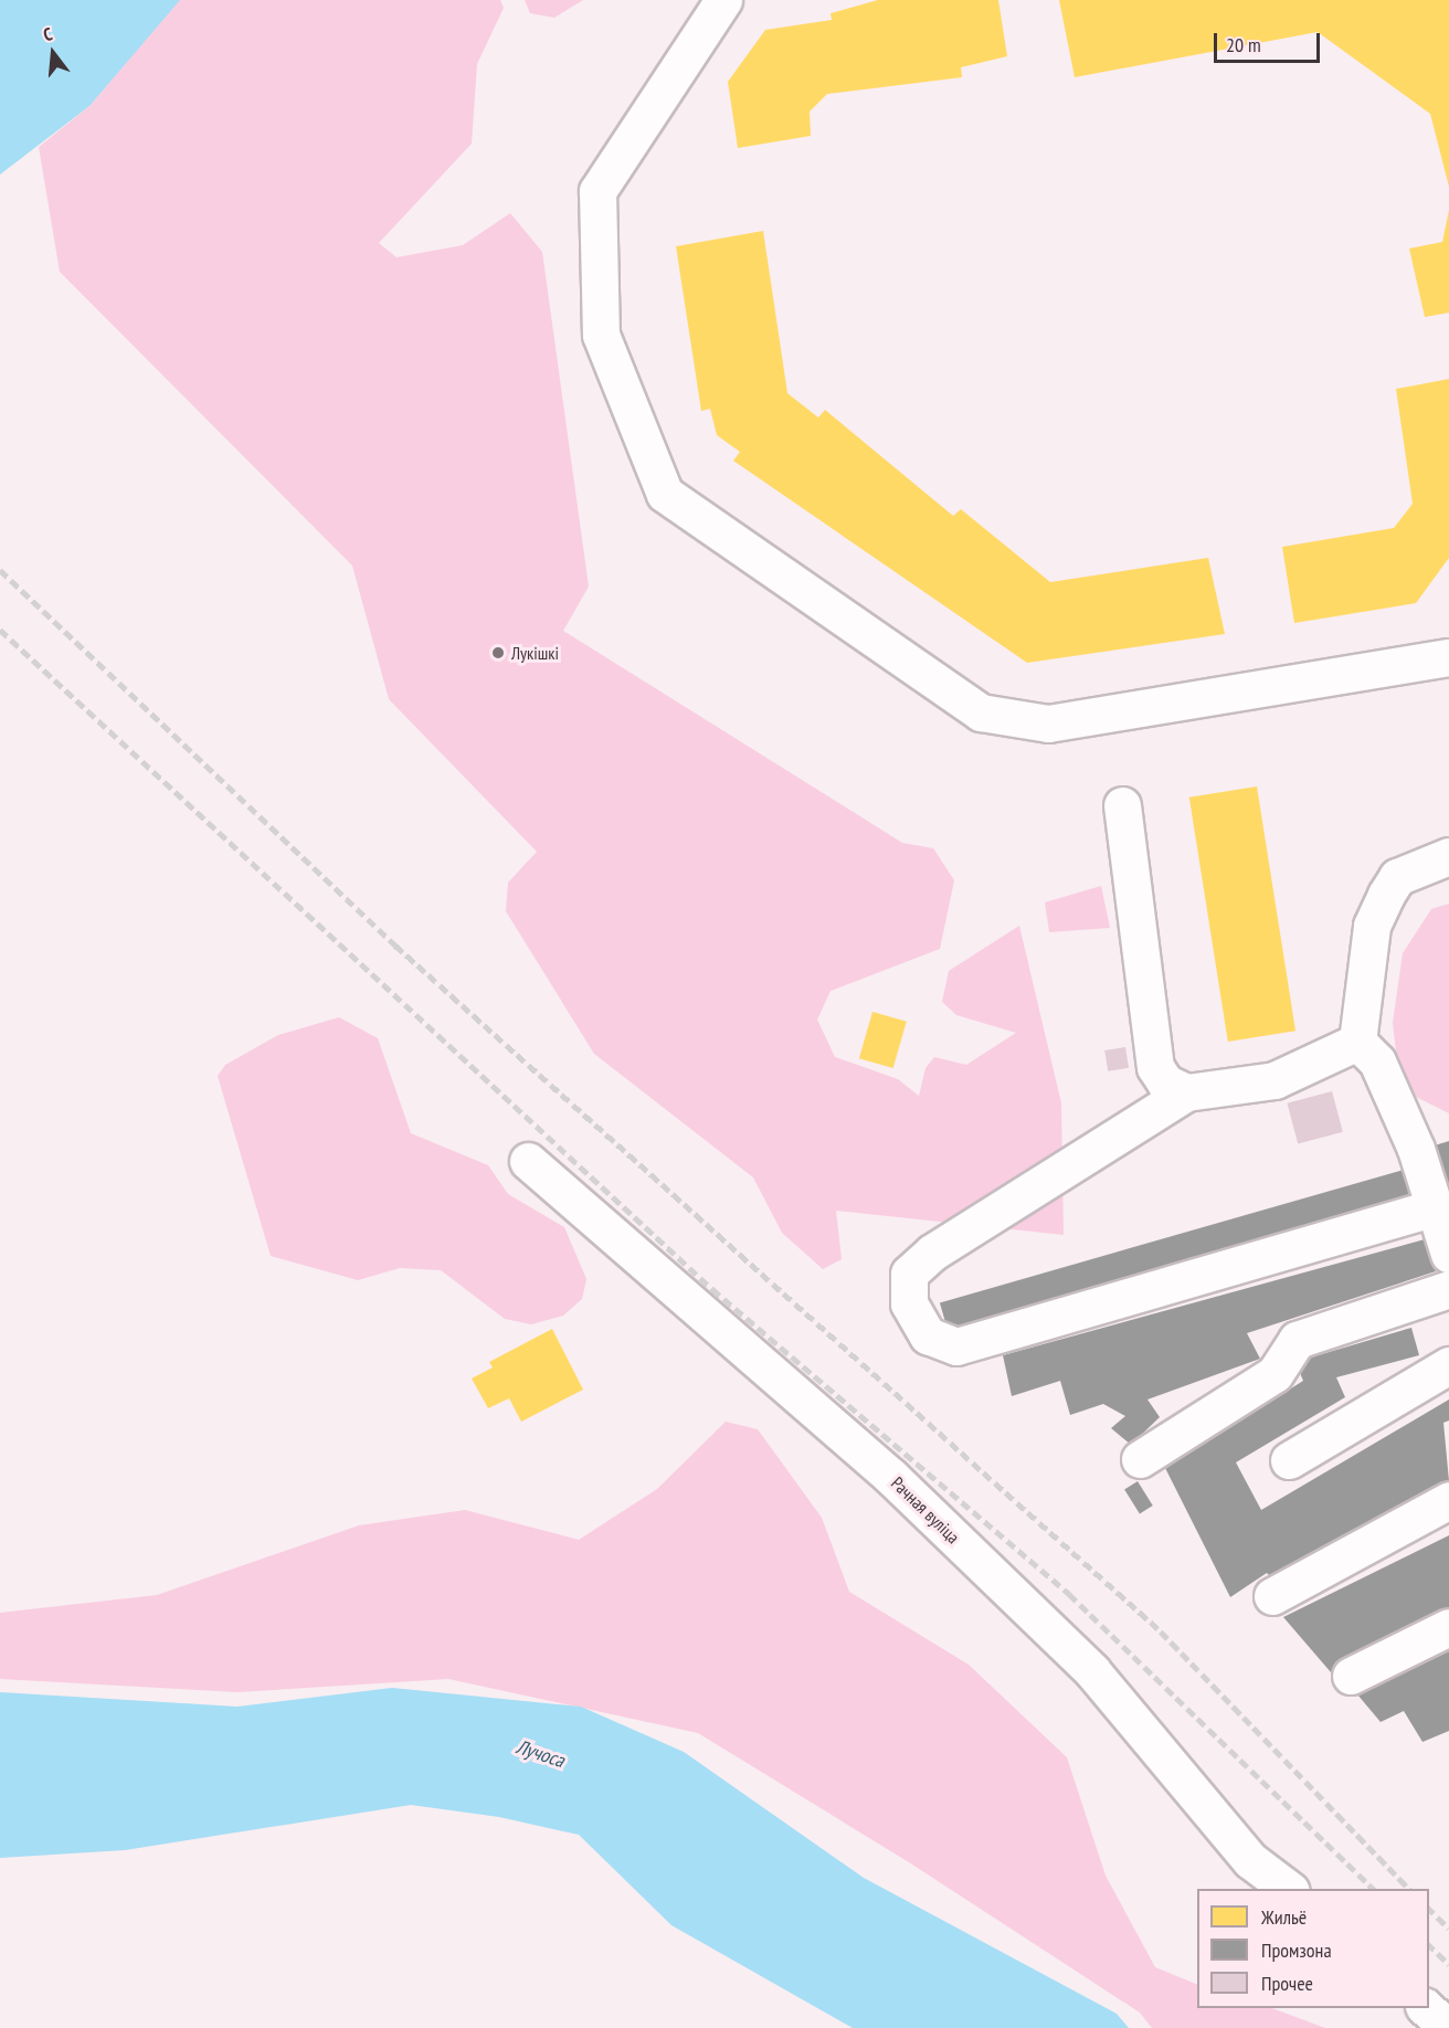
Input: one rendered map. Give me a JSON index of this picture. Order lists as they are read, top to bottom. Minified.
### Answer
{"streets":{"street":["Рачная вуліца"]},"water":["Лучоса"],"places":["Лукішкі"],"legend":["Жильё","Промзона","Прочее"],"scale_bar":"20 m","north":"top"}
